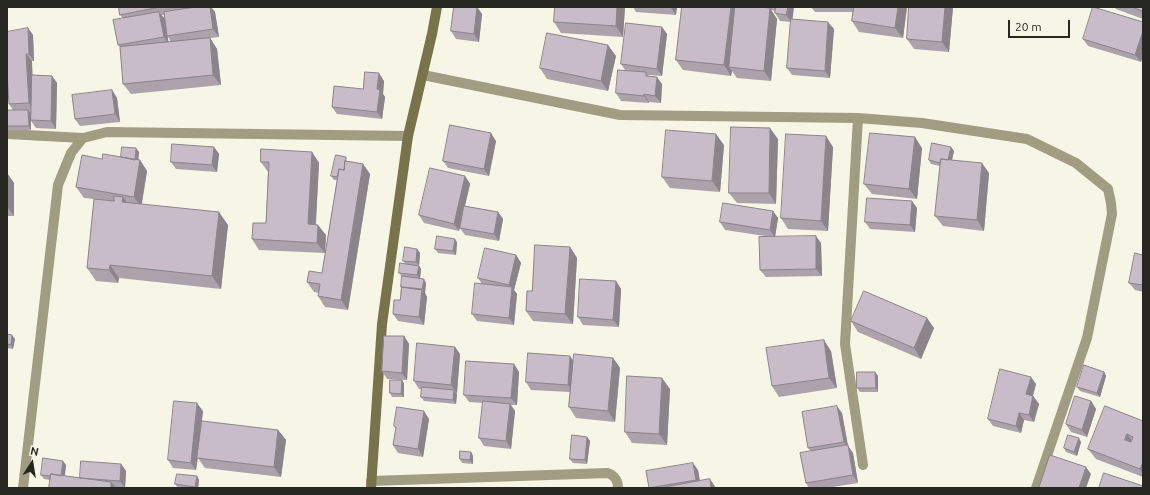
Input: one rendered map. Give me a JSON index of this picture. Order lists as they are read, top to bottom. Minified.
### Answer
{"scale_bar":"20 m","north":"top"}
